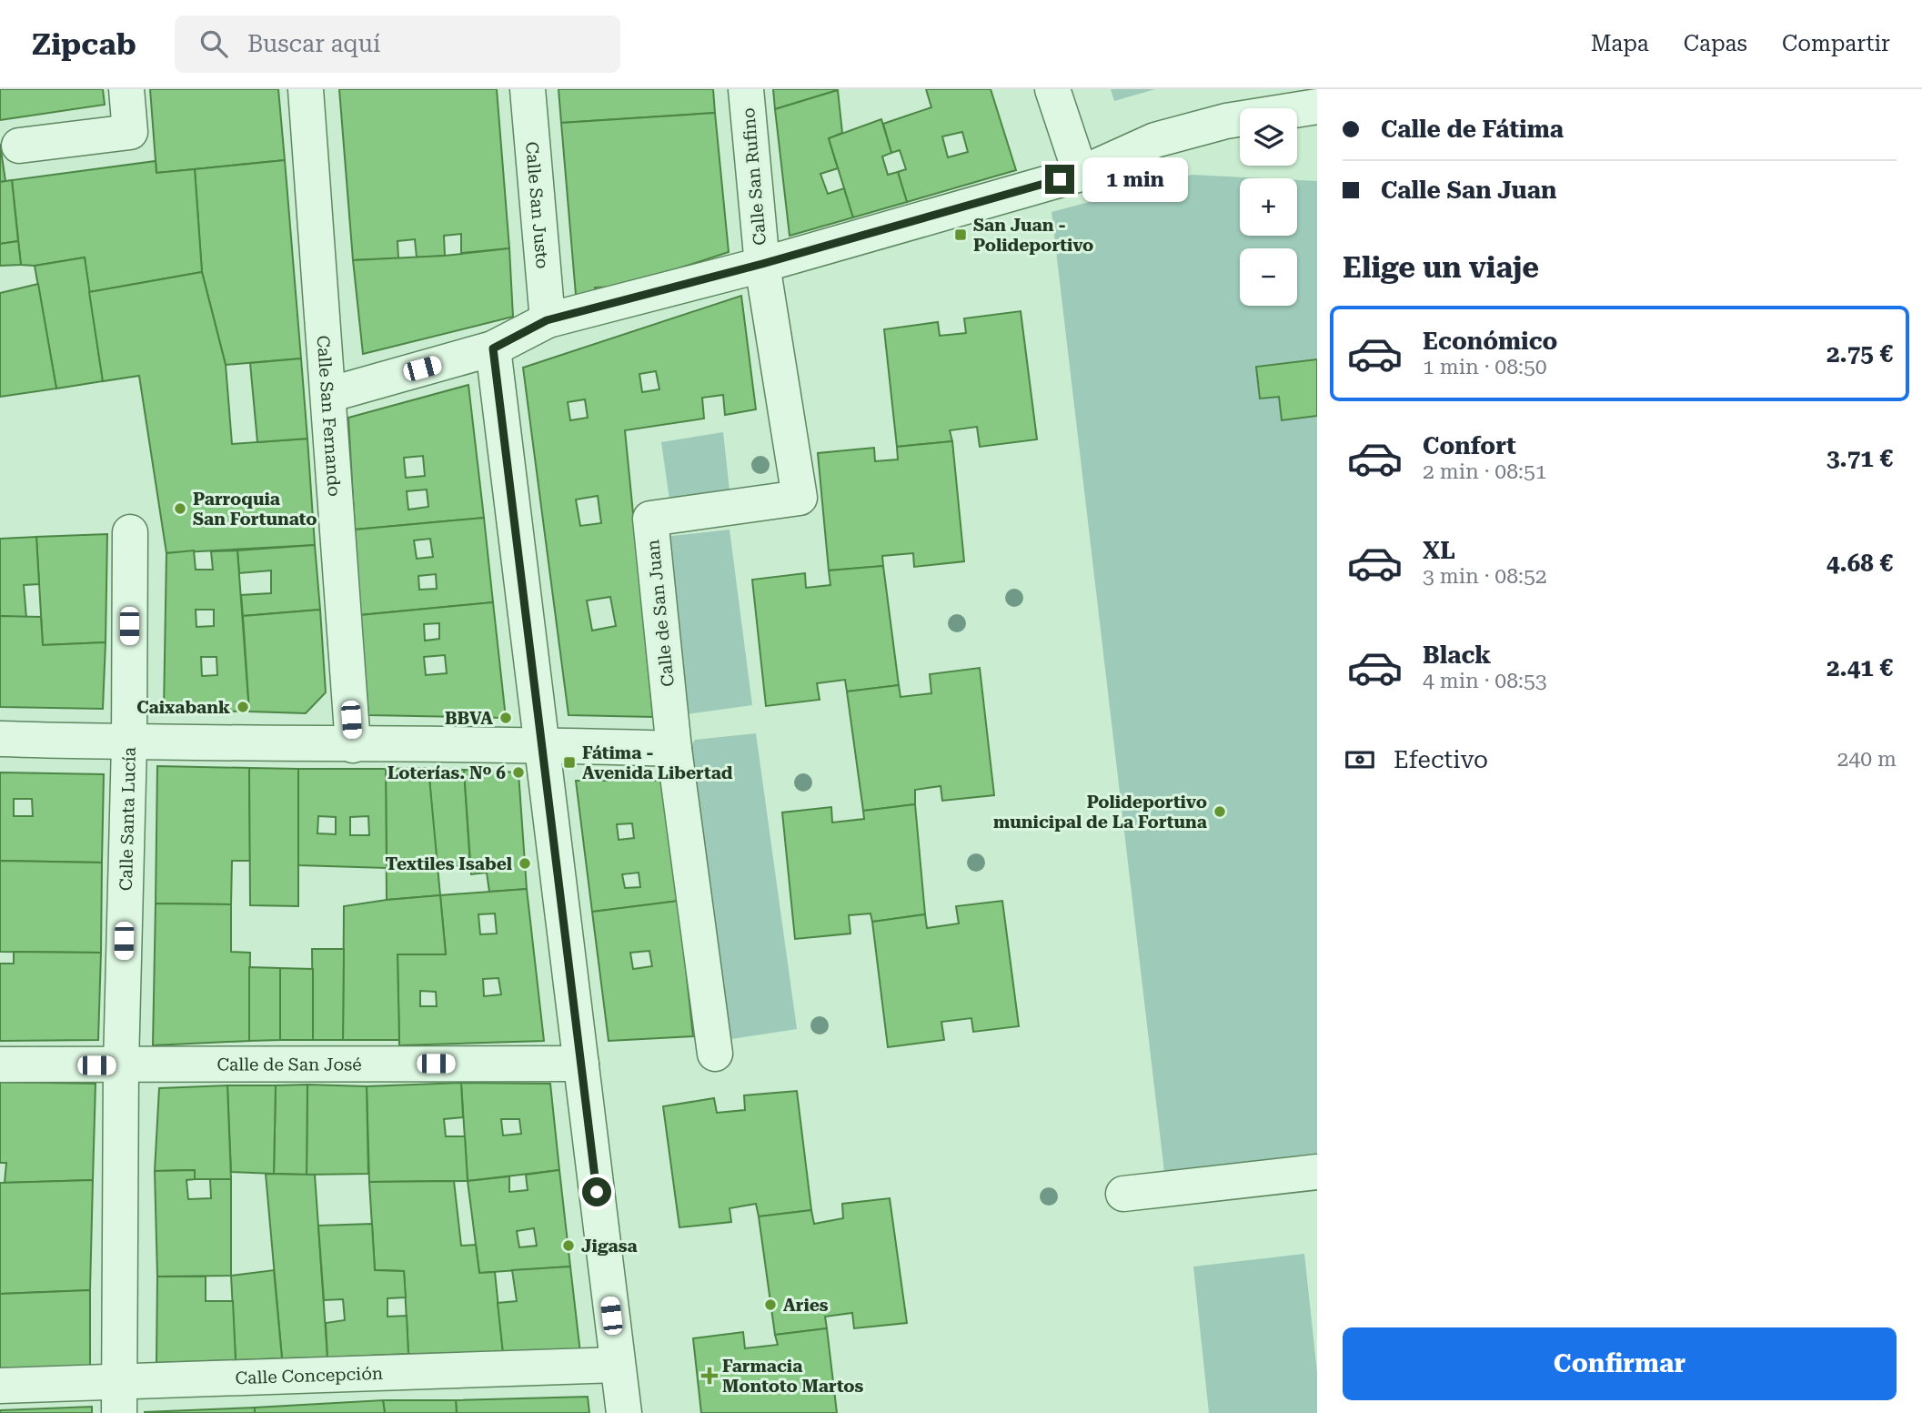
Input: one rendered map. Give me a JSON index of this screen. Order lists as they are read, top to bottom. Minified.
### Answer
{"streets":{"street":["Calle San Rufino","Calle San Justo","Calle San Fernando","Calle de San Juan","Calle Santa Lucía","Calle de San José","Calle Concepción"]},"crossings":[["Calle San Rufino","Calle de San Juan"],["Calle Santa Lucía","Calle de San José"],["Calle Santa Lucía","Calle Concepción"]],"places":{"transit":["San Juan - Polideportivo","Fátima - Avenida Libertad"],"other":["Parroquia San Fortunato","Caixabank","BBVA","Loterías. Nº 6","Polideportivo municipal de La Fortuna","Textiles Isabel","Jigasa","Aries"],"health":["Farmacia Montoto Martos"]},"page":{"header":"Zipcab","search":"Buscar aquí","nav":["Mapa","Capas","Compartir"],"banner":["Calle de Fátima","Calle San Juan"],"map_buttons":["+","−"],"bubble":"1 min","heading":"Elige un viaje","list":[{"name":"Económico","note":"1 min · 08:50","value":"2.75 €"},{"name":"Confort","note":"2 min · 08:51","value":"3.71 €"},{"name":"XL","note":"3 min · 08:52","value":"4.68 €"},{"name":"Black","note":"4 min · 08:53","value":"2.41 €"}],"pay":["Efectivo","240 m"],"buttons":"Confirmar"}}
